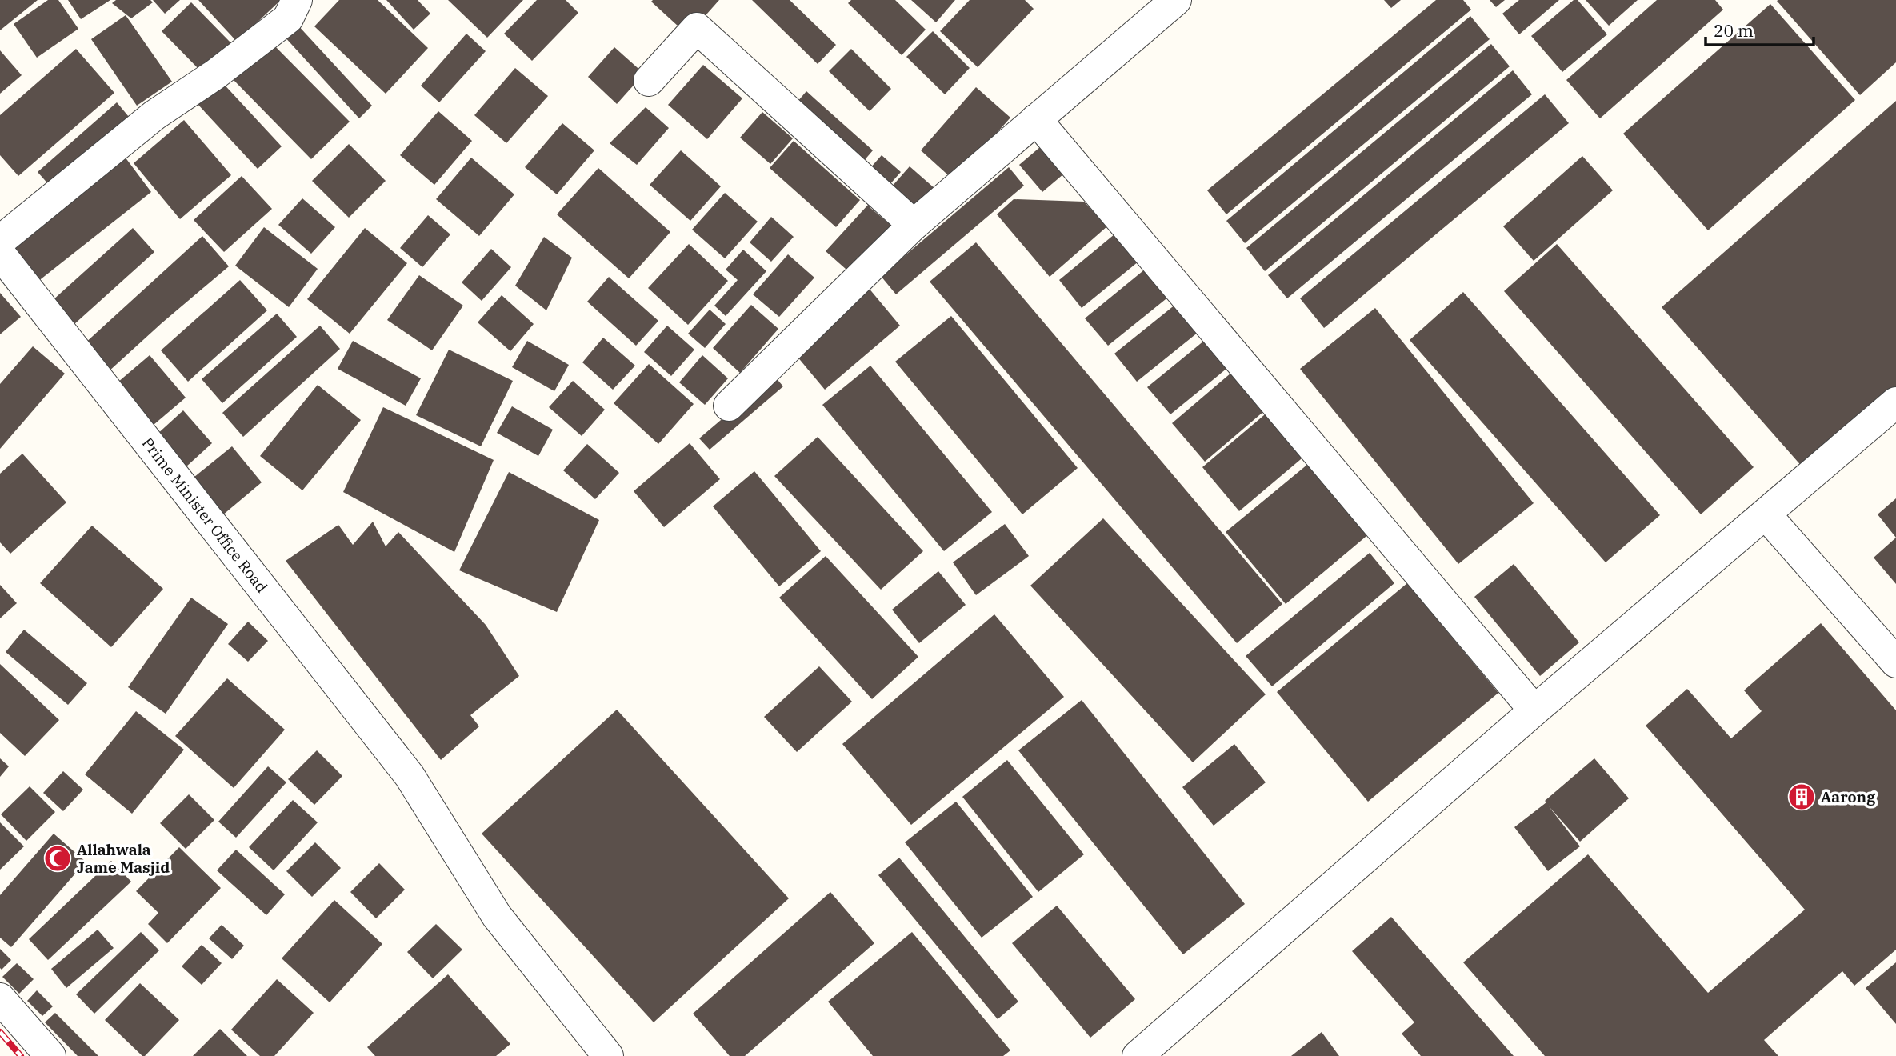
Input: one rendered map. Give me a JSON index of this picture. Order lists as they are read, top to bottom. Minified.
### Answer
{"streets":{"street":["Prime Minister Office Road"]},"places":{"building":["Aarong"],"mosque":["Allahwala Jame Masjid"]},"scale_bar":"20 m"}
